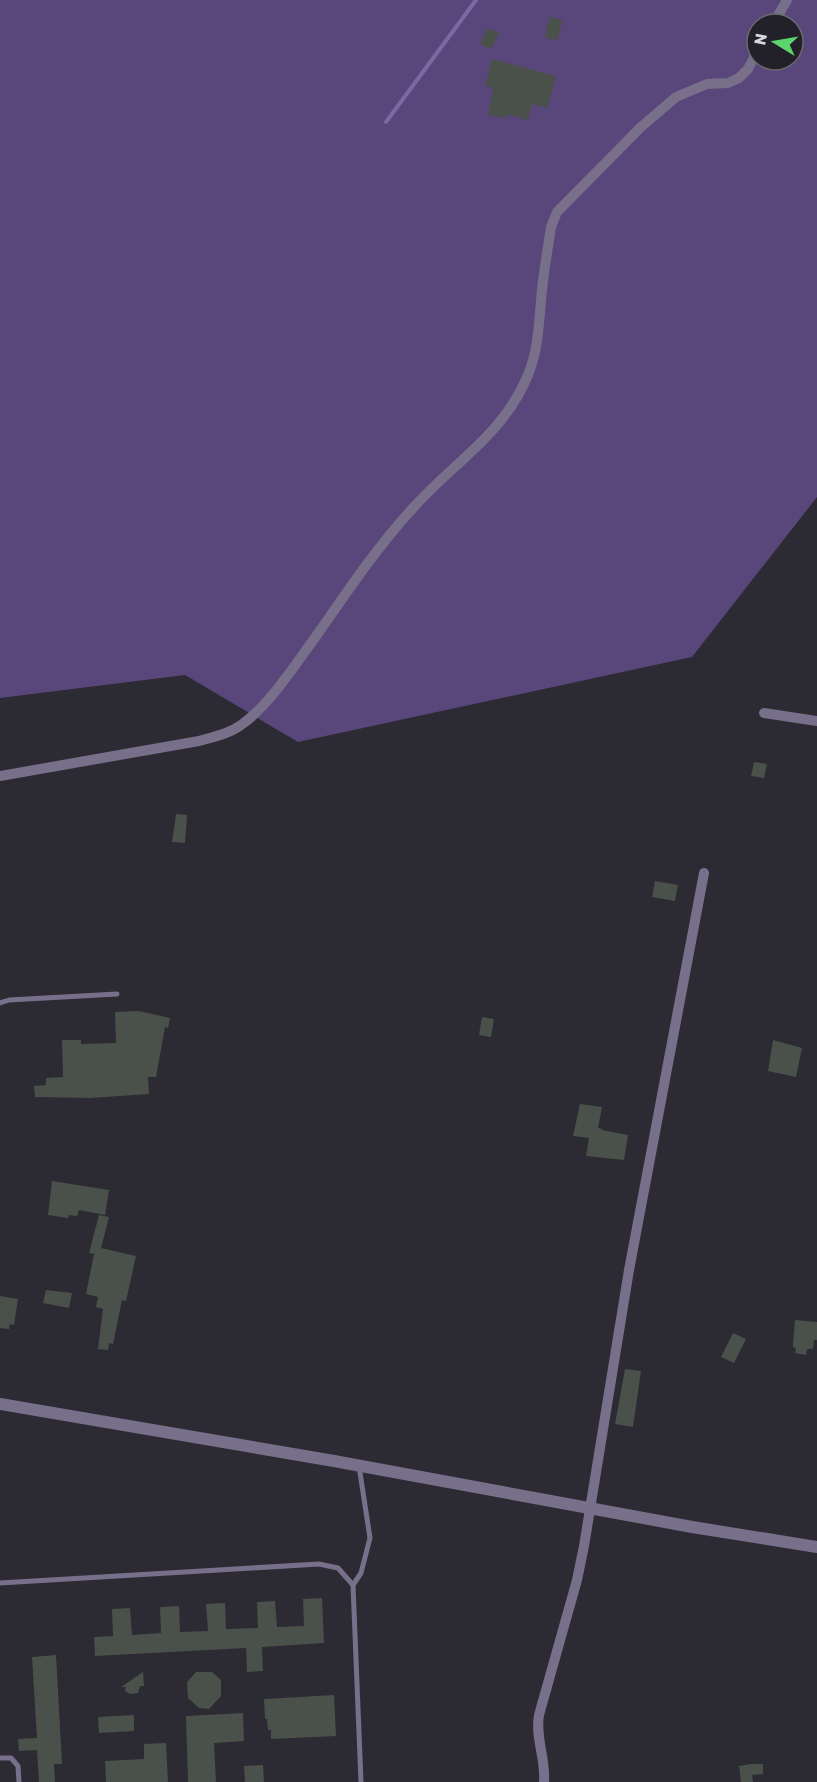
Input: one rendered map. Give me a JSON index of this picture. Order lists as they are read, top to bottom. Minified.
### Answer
{"north":"left"}
